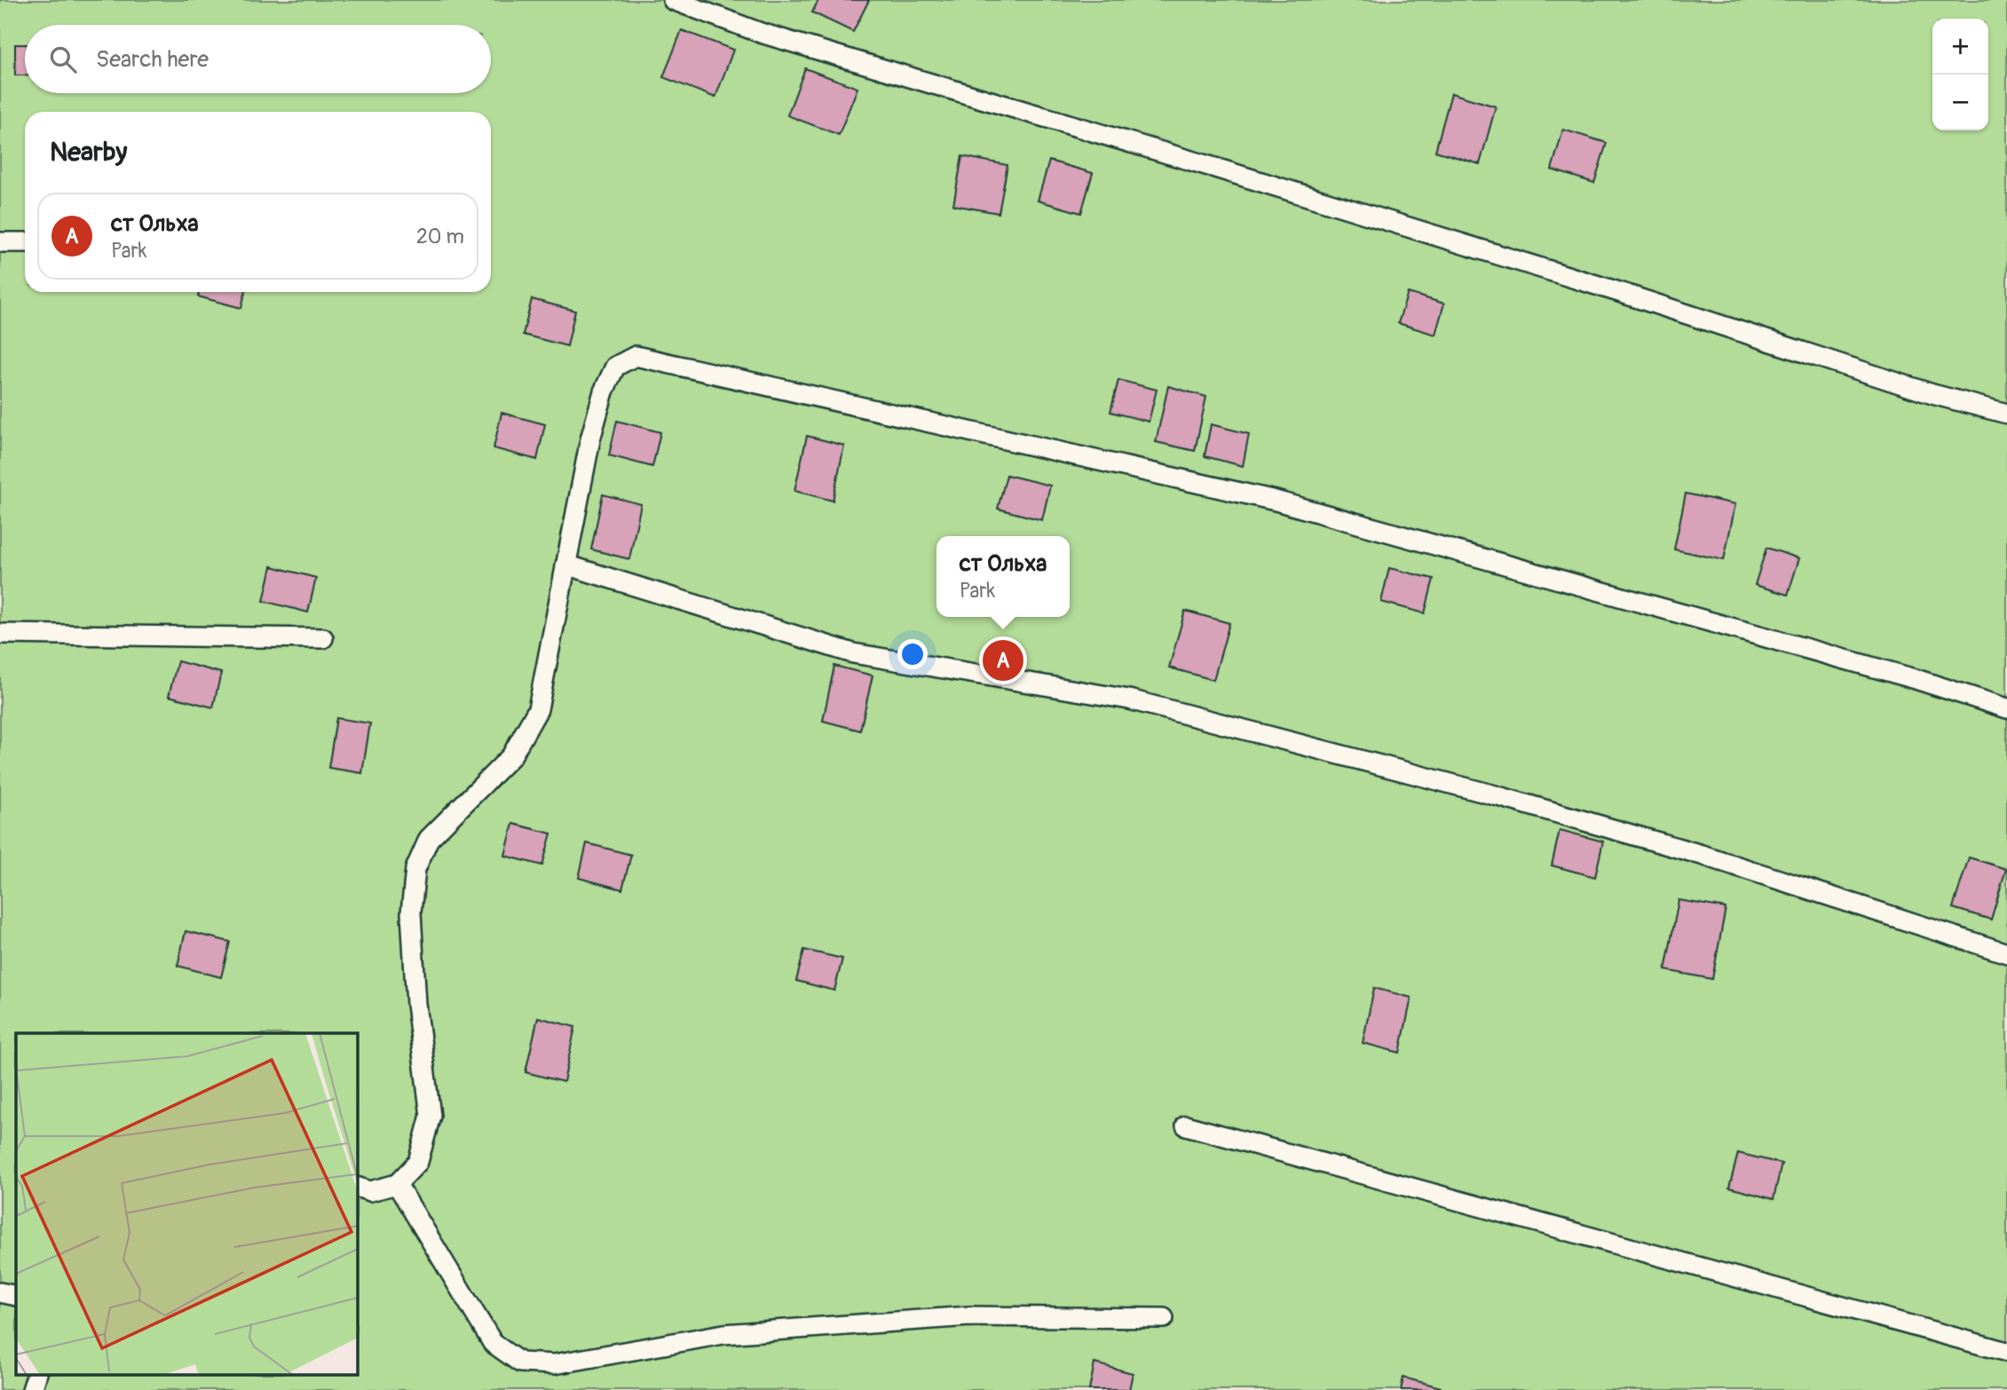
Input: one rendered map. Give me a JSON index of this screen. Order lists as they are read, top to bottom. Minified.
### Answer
{"page":{"map_buttons":["+","−"],"search":"Search here","heading":"Nearby","list":[{"mark":"A","name":"ст Ольха","note":"Park","value":"20 m"}],"popup":["ст Ольха","Park"],"pins":"A"}}
